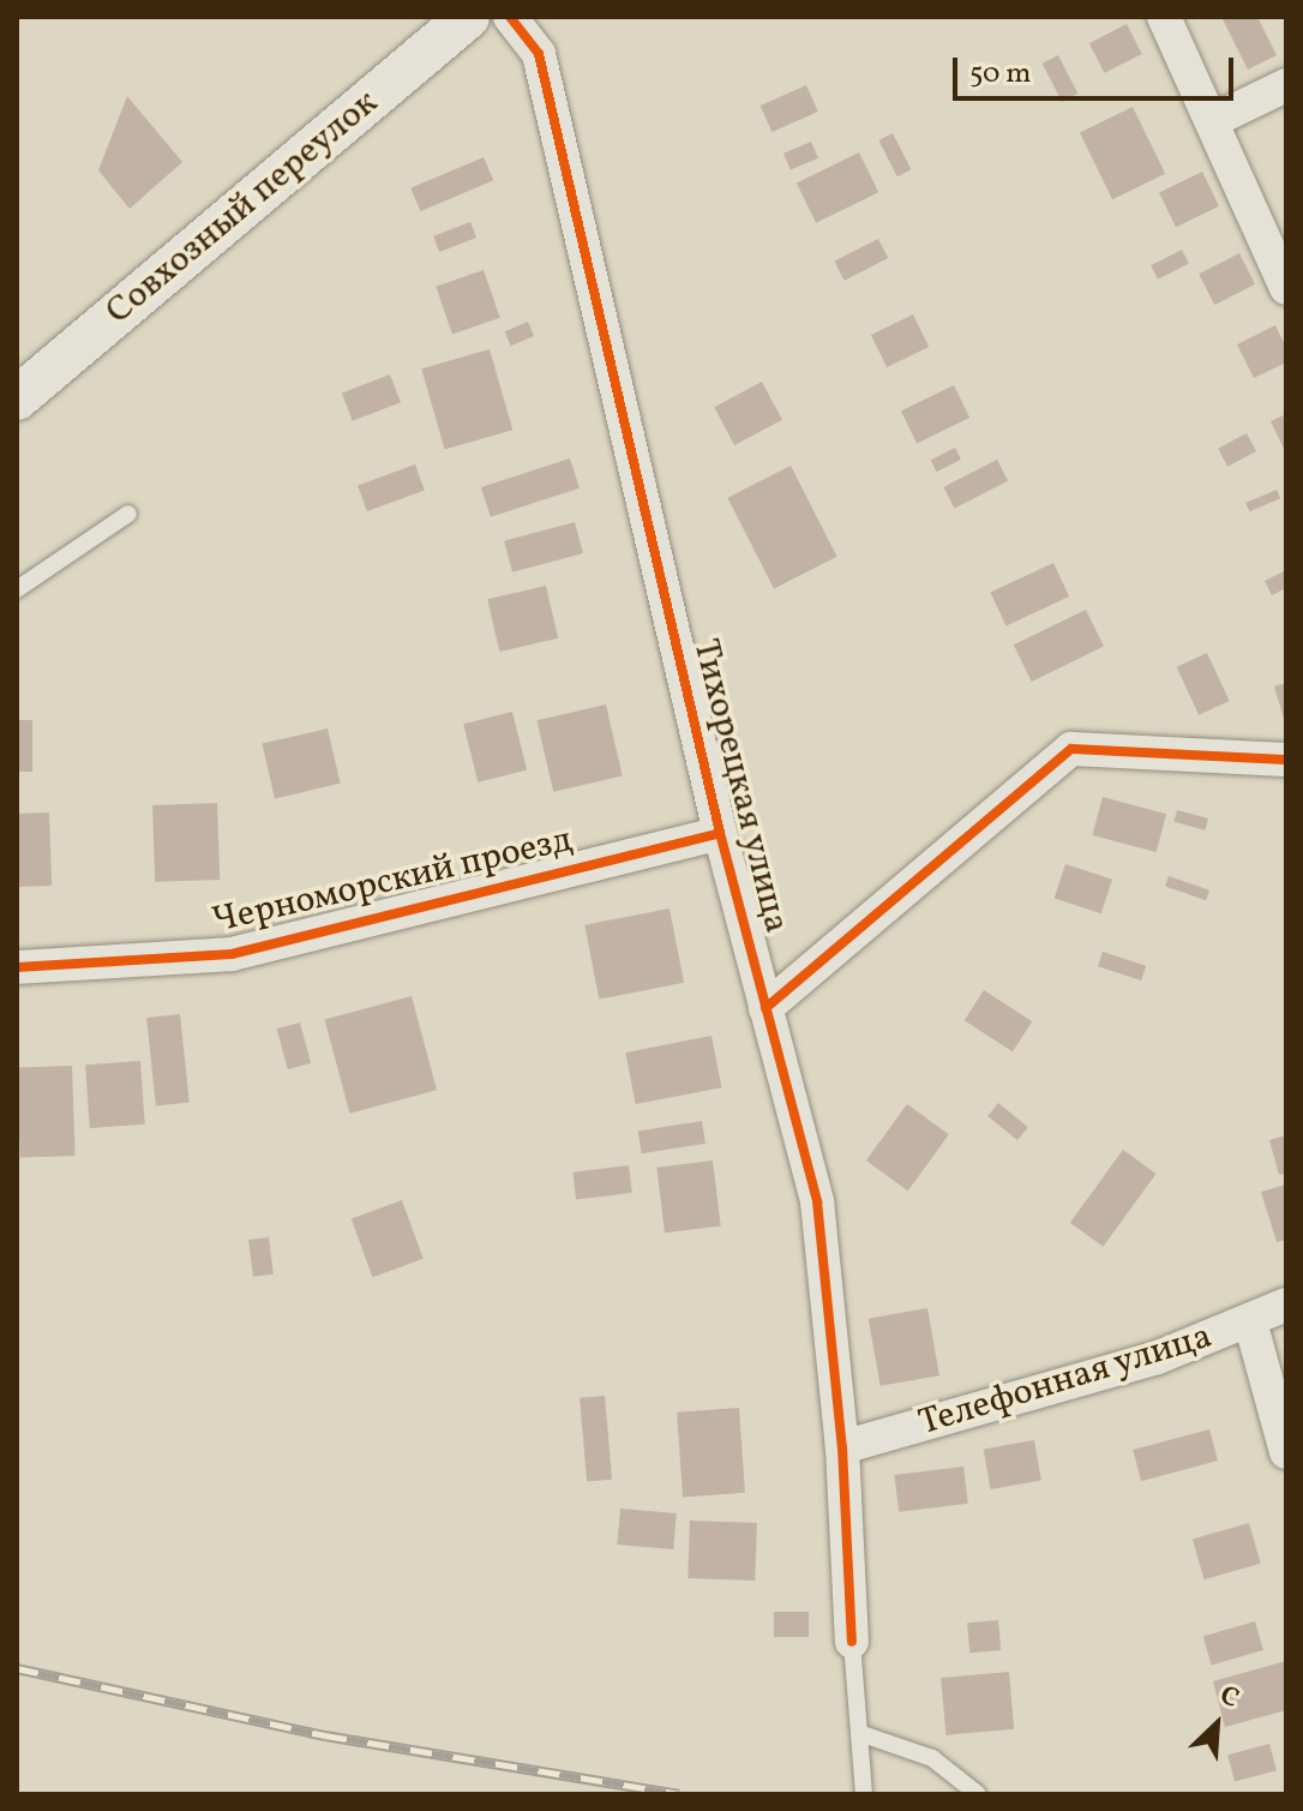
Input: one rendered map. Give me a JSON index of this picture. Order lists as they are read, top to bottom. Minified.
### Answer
{"streets":{"street":["Совхозный переулок","Тихорецкая улица","Черноморский проезд","Телефонная улица"]},"crossings":[["Тихорецкая улица","Черноморский проезд"],["Тихорецкая улица","Телефонная улица"]],"scale_bar":"50 m","north":"top right"}
